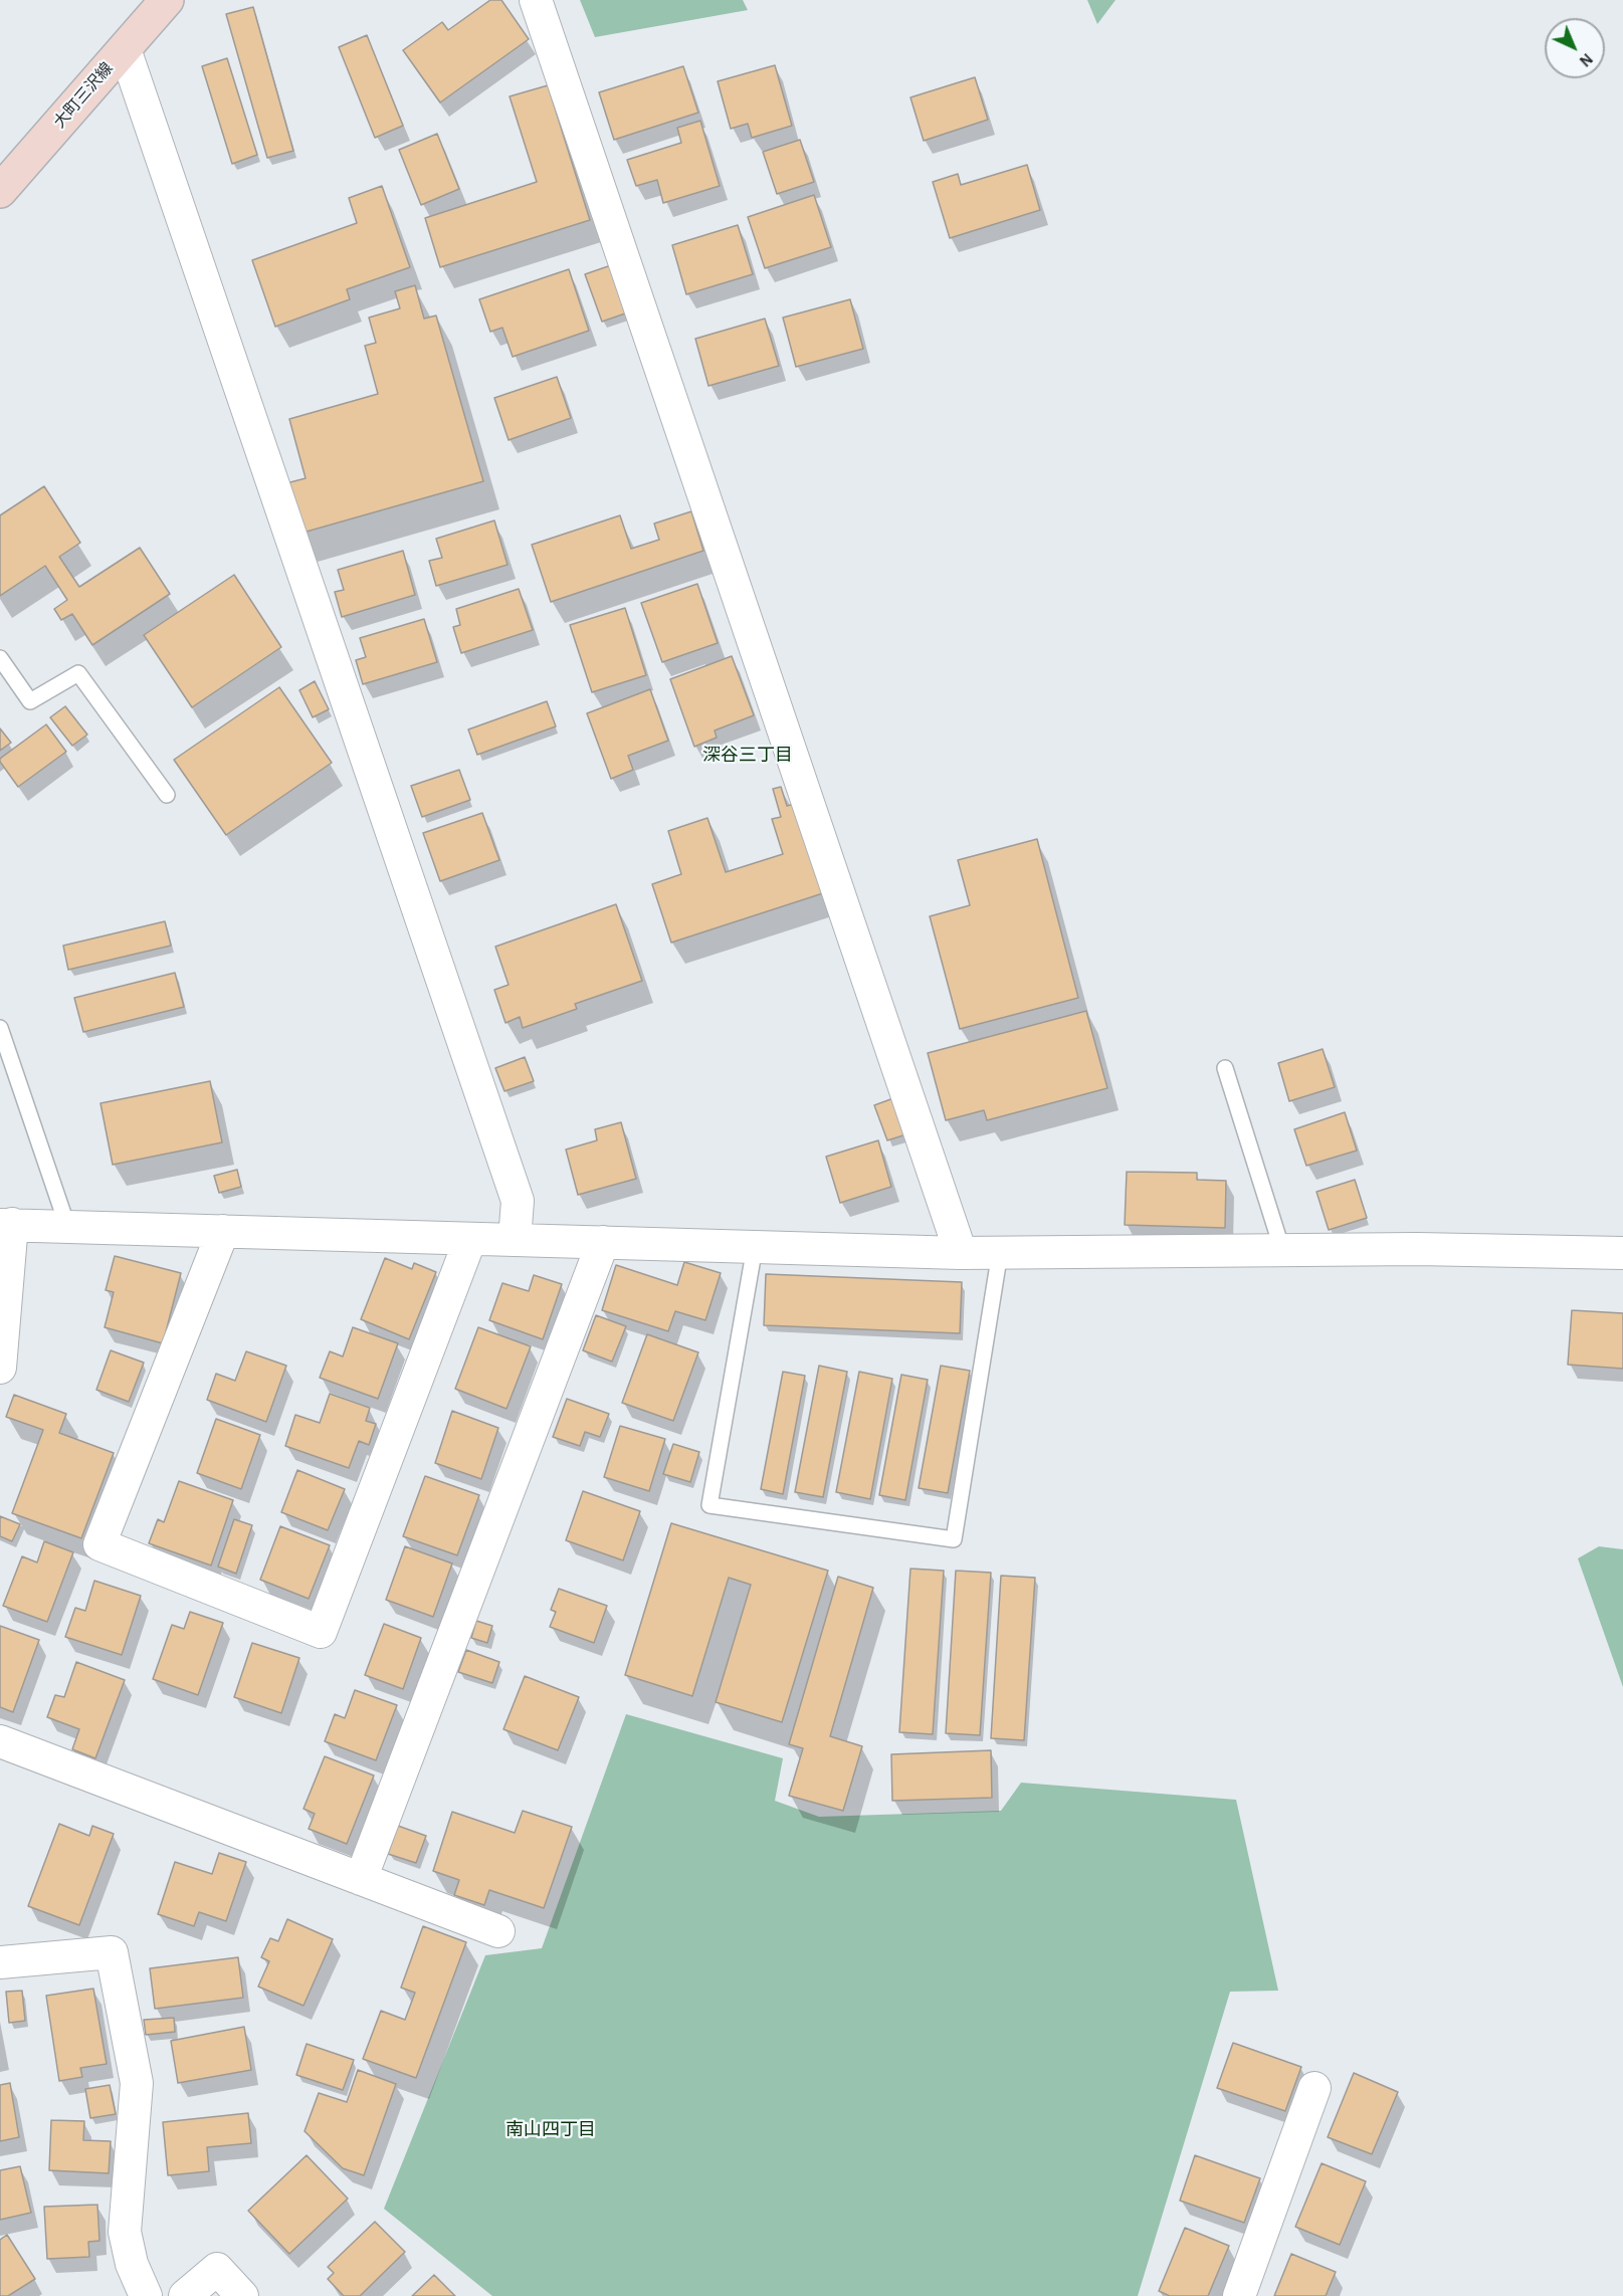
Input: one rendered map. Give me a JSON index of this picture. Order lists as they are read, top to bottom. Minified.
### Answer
{"streets":{"main road":["大町三沢線"]},"districts":["深谷三丁目","南山四丁目"],"north":"bottom right"}
